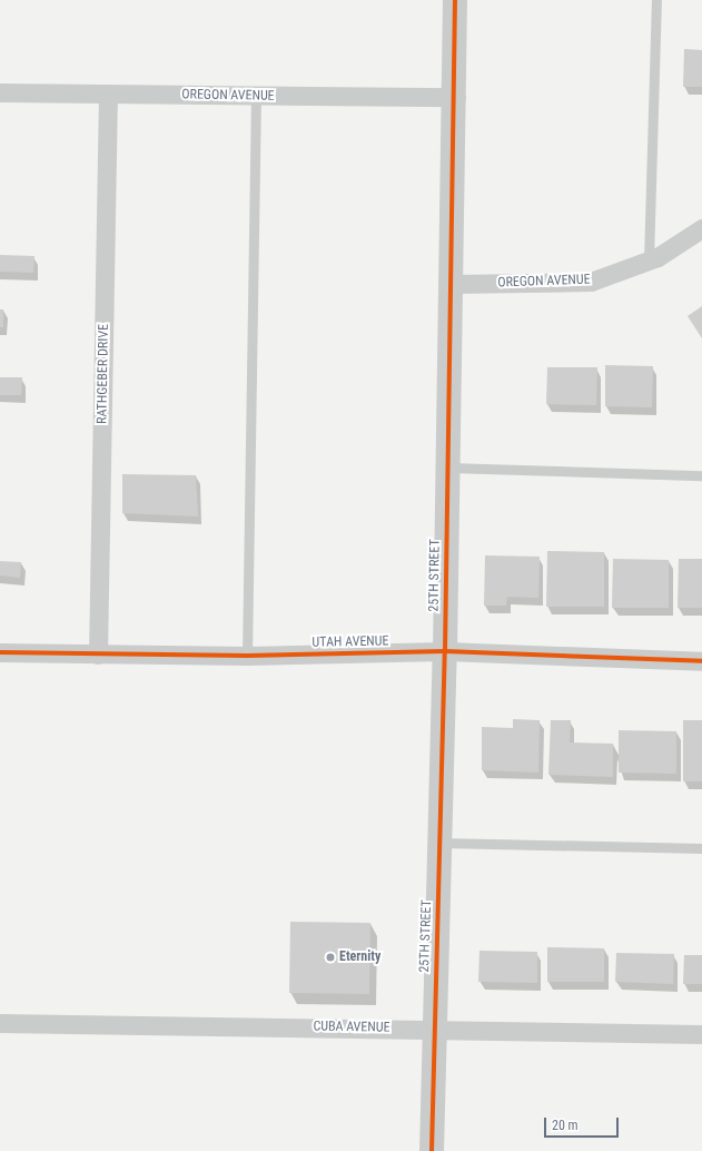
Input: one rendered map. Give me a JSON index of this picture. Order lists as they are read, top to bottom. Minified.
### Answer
{"streets":{"street":["OREGON AVENUE","RATHGEBER DRIVE","25TH STREET","UTAH AVENUE","CUBA AVENUE"]},"crossings":[["OREGON AVENUE","RATHGEBER DRIVE"],["OREGON AVENUE","25TH STREET"],["RATHGEBER DRIVE","UTAH AVENUE"],["25TH STREET","UTAH AVENUE"],["25TH STREET","CUBA AVENUE"]],"places":["Eternity"],"scale_bar":"20 m"}
